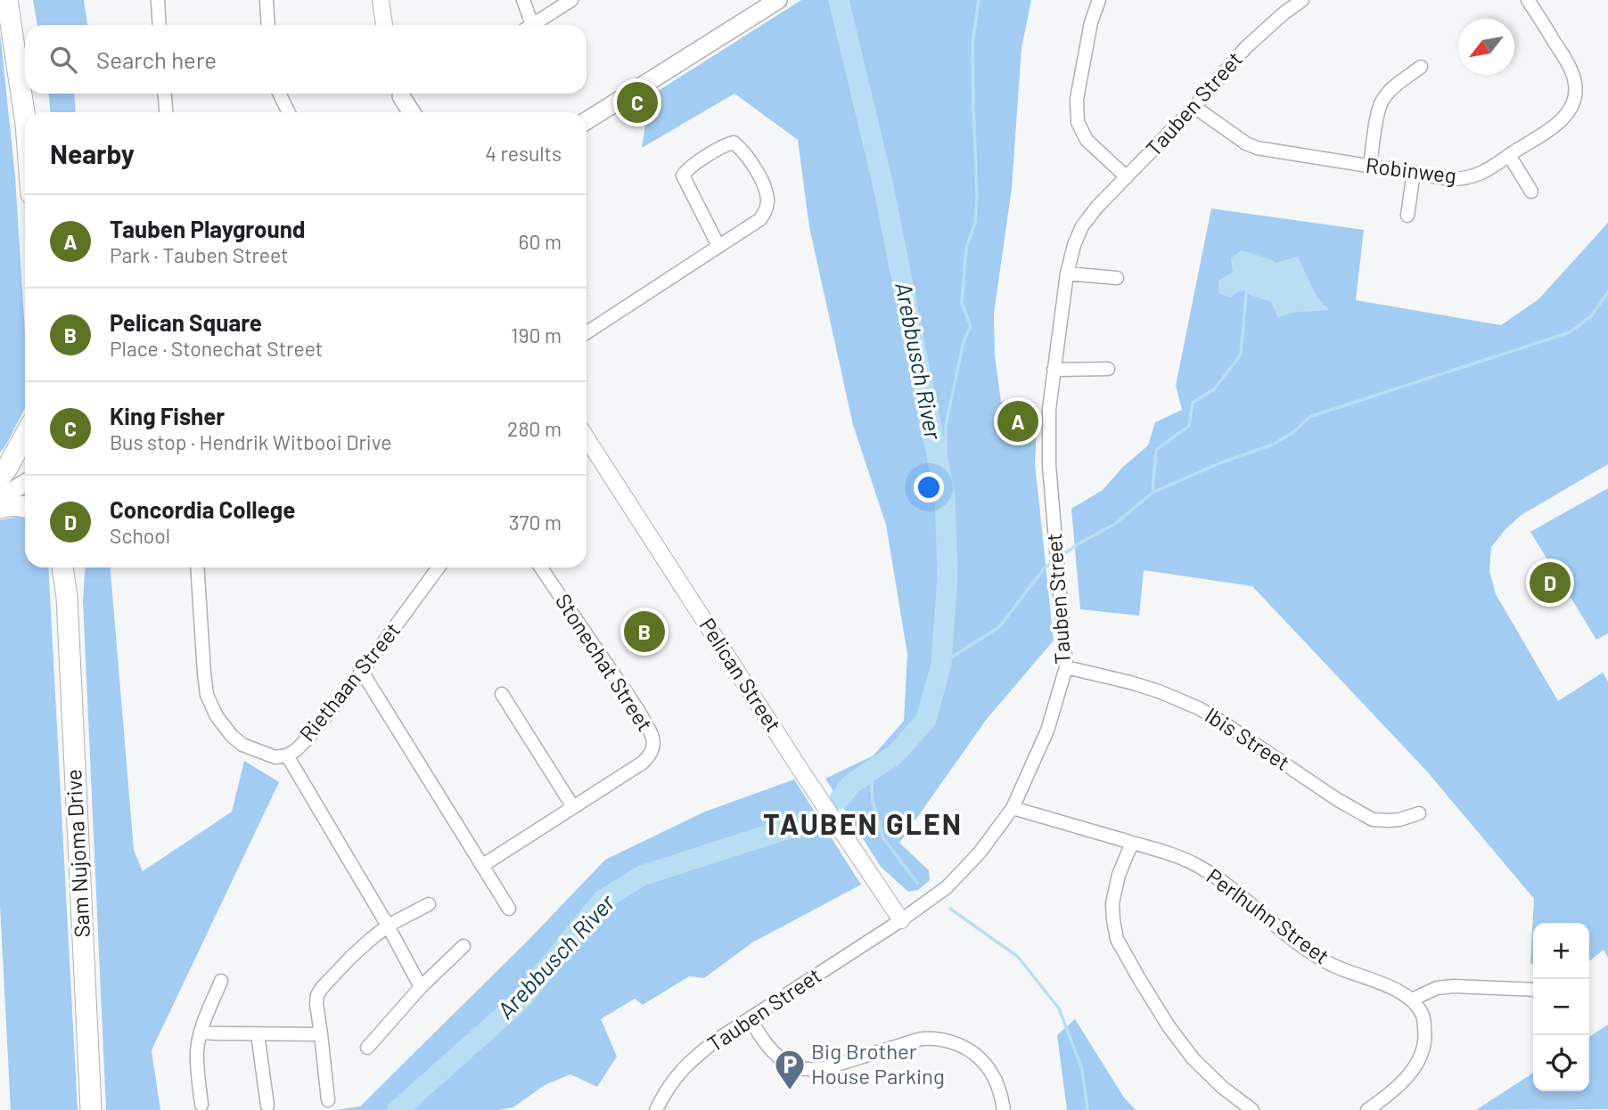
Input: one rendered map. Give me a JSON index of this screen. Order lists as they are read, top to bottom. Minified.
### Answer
{"streets":{"highway":["Sam Nujoma Drive"],"street":["Tauben Street","Robinweg","Stonechat Street","Pelican Street","Riethaan Street","Ibis Street","Perlhuhn Street"]},"crossings":[["Tauben Street","Robinweg"],["Tauben Street","Pelican Street"],["Tauben Street","Ibis Street"],["Tauben Street","Perlhuhn Street"]],"districts":["TAUBEN GLEN"],"water":["Arebbusch River"],"places":{"parking":["Big Brother House Parking"]},"north":"bottom left","page":{"search":"Search here","pins":["C","A","D","B"],"heading":["Nearby","4 results"],"list":[{"mark":"A","name":"Tauben Playground","note":"Park · Tauben Street","value":"60 m"},{"mark":"B","name":"Pelican Square","note":"Place · Stonechat Street","value":"190 m"},{"mark":"C","name":"King Fisher","note":"Bus stop · Hendrik Witbooi Drive","value":"280 m"},{"mark":"D","name":"Concordia College","note":"School","value":"370 m"}],"map_buttons":["+","−"]}}
